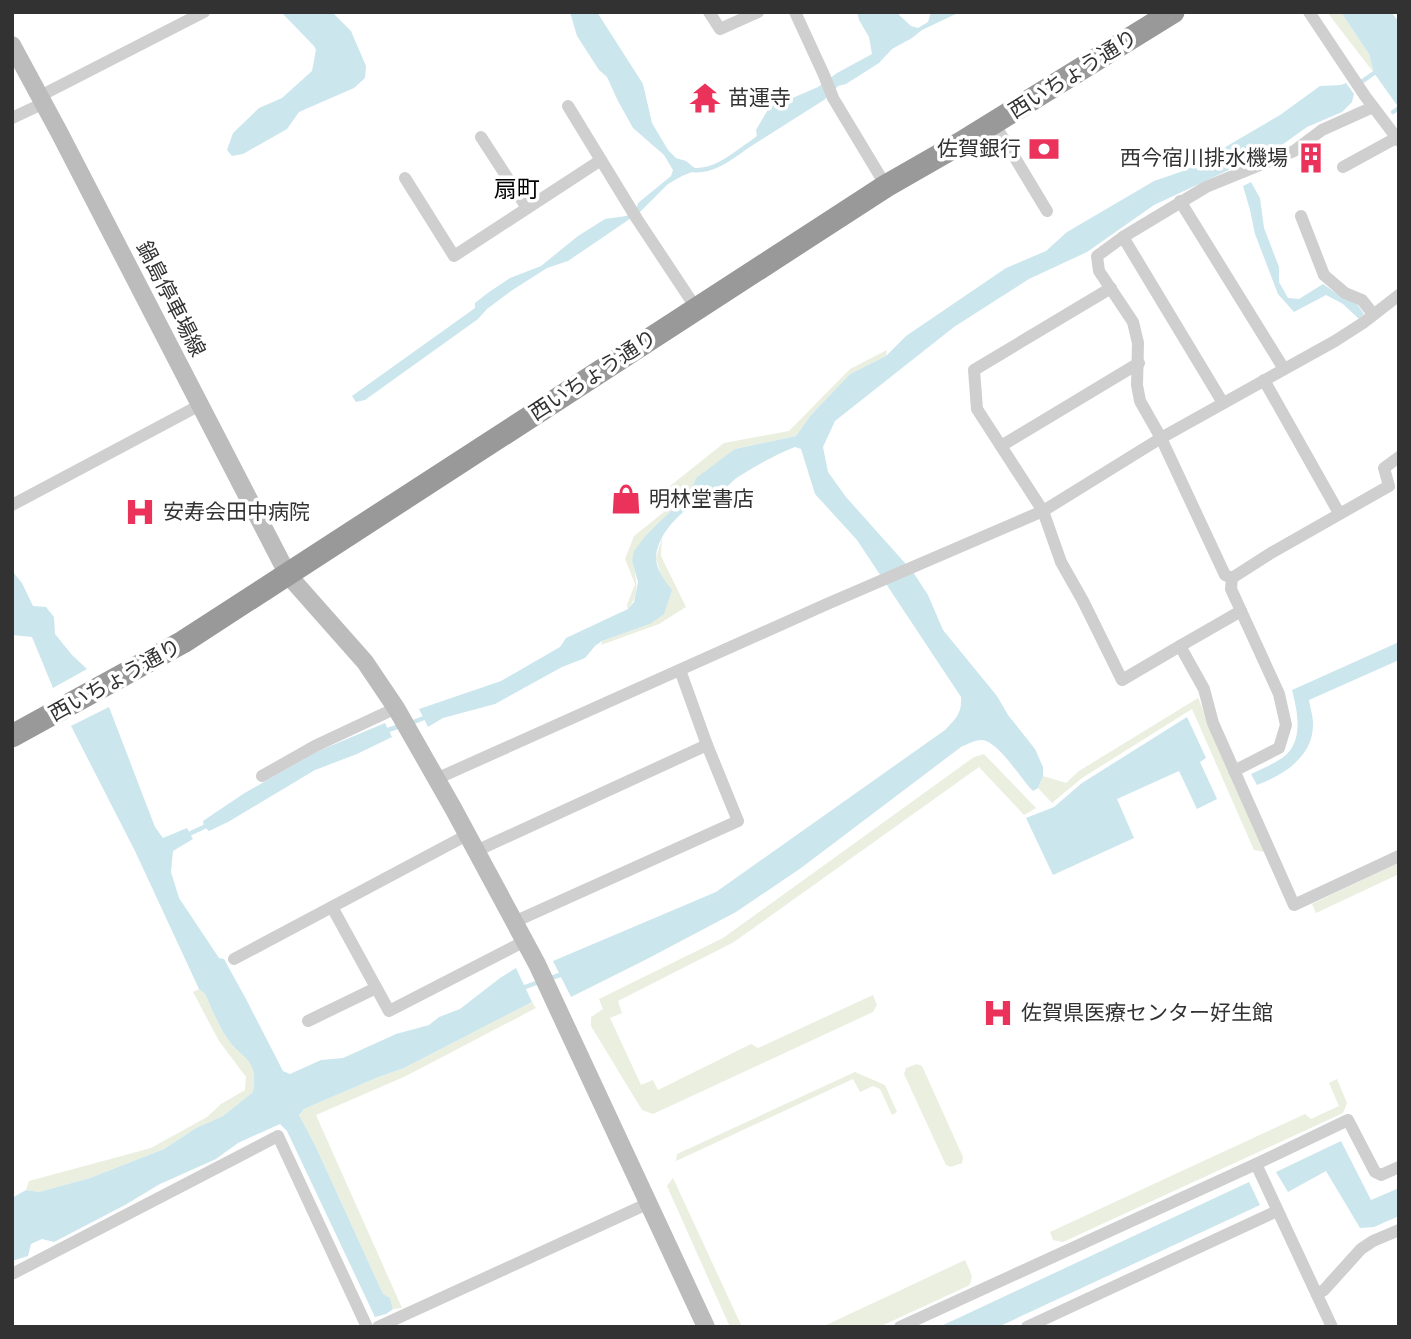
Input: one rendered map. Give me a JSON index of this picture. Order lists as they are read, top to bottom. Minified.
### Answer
{"streets":{"highway":["西いちょう通り"],"street":["鍋島停車場線"]},"crossings":[["西いちょう通り","鍋島停車場線"]],"districts":["扇町"],"places":{"temple":["苗運寺"],"bank":["佐賀銀行"],"building":["西今宿川排水機場"],"shop":["明林堂書店"],"hospital":["安寿会田中病院","佐賀県医療センター好生館"]}}
